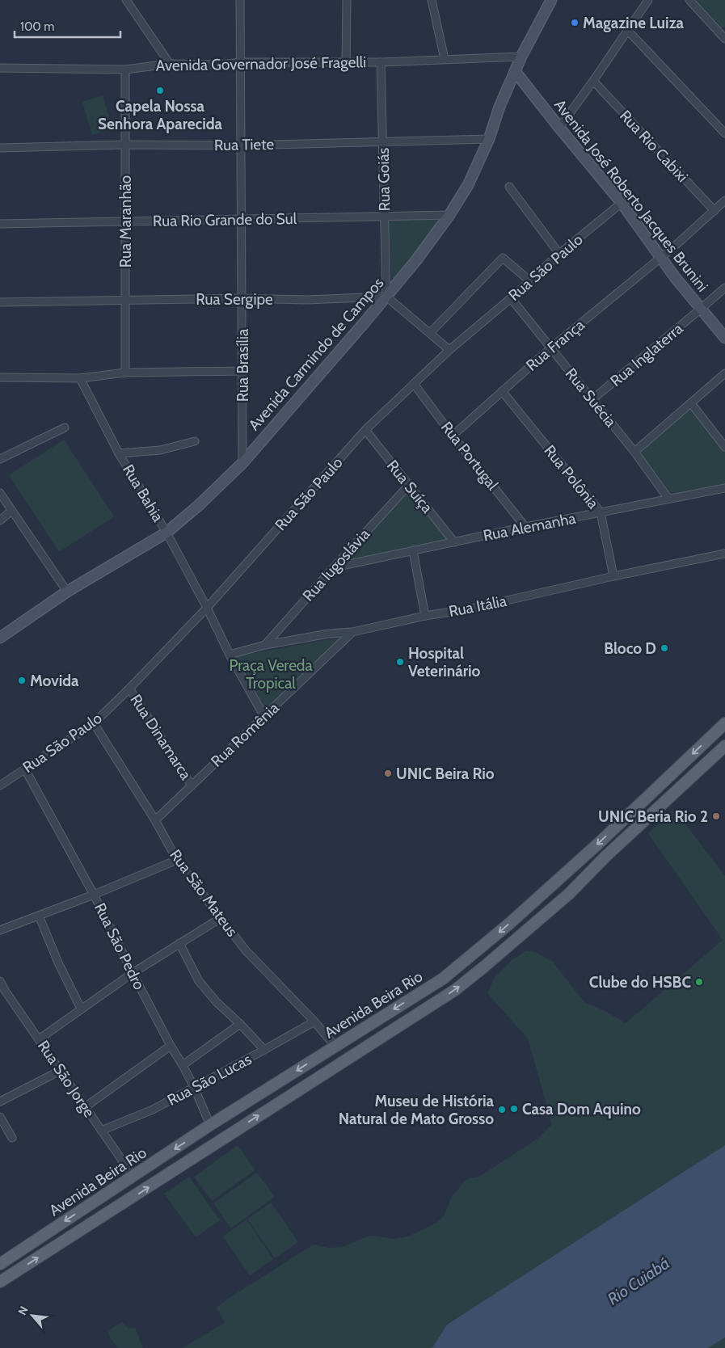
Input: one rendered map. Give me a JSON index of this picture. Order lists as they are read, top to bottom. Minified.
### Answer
{"streets":{"main road":["Avenida José Roberto Jacques Brunini","Avenida Carmindo de Campos","Avenida Beira Rio"],"street":["Avenida Governador José Fragelli","Rua Tiete","Rua Rio Cabixi","Rua Goiás","Rua Rio Grande do Sul","Rua Maranhão","Rua São Paulo","Rua Sergipe","Rua França","Rua Inglaterra","Rua Brasília","Rua Suécia","Rua Portugal","Rua Polônia","Rua Suíça","Rua Bahia","Rua Alemanha","Rua Iugoslávia","Rua Itália","Rua Romênia","Rua Dinamarca","Rua São Mateus","Rua São Pedro","Rua São Jorge","Rua São Lucas"]},"crossings":[["Avenida Governador José Fragelli","Rua Goiás"],["Avenida Governador José Fragelli","Rua Maranhão"],["Avenida Governador José Fragelli","Avenida Carmindo de Campos"],["Avenida Governador José Fragelli","Rua Brasília"],["Rua Tiete","Rua Goiás"],["Rua Tiete","Rua Maranhão"],["Rua Tiete","Avenida Carmindo de Campos"],["Rua Tiete","Rua Brasília"],["Rua Rio Cabixi","Rua França"],["Rua Goiás","Rua Rio Grande do Sul"],["Rua Goiás","Rua Sergipe"],["Rua Goiás","Avenida Carmindo de Campos"],["Avenida José Roberto Jacques Brunini","Rua São Paulo"],["Avenida José Roberto Jacques Brunini","Rua França"],["Avenida José Roberto Jacques Brunini","Avenida Carmindo de Campos"],["Avenida José Roberto Jacques Brunini","Rua Inglaterra"],["Rua Rio Grande do Sul","Rua Maranhão"],["Rua Rio Grande do Sul","Avenida Carmindo de Campos"],["Rua Rio Grande do Sul","Rua Brasília"],["Rua Maranhão","Rua Sergipe"],["Rua São Paulo","Rua Suécia"],["Rua São Paulo","Rua Portugal"],["Rua São Paulo","Rua Suíça"],["Rua São Paulo","Rua Bahia"],["Rua São Paulo","Rua Dinamarca"],["Rua São Paulo","Rua São Mateus"],["Rua São Paulo","Rua São Pedro"],["Rua Sergipe","Avenida Carmindo de Campos"],["Rua Sergipe","Rua Brasília"],["Rua França","Rua Suécia"],["Rua França","Rua Portugal"],["Rua França","Rua Polônia"],["Avenida Carmindo de Campos","Rua Brasília"],["Avenida Carmindo de Campos","Rua Bahia"],["Rua Inglaterra","Rua Suécia"],["Rua Suécia","Rua Alemanha"],["Rua Portugal","Rua Alemanha"],["Rua Polônia","Rua Alemanha"],["Rua Polônia","Rua Itália"],["Rua Suíça","Rua Alemanha"],["Rua Suíça","Rua Iugoslávia"],["Rua Bahia","Rua Itália"],["Rua Bahia","Rua Romênia"],["Rua Alemanha","Rua Iugoslávia"],["Rua Iugoslávia","Rua Itália"],["Rua Itália","Rua Romênia"],["Rua Romênia","Rua Dinamarca"],["Rua Romênia","Rua São Mateus"],["Rua São Mateus","Avenida Beira Rio"],["Rua São Mateus","Rua São Lucas"],["Rua São Pedro","Avenida Beira Rio"],["Rua São Pedro","Rua São Lucas"],["Avenida Beira Rio","Rua São Jorge"],["Rua São Jorge","Rua São Lucas"]],"water":["Rio Cuiabá"],"parks":["Praça Vereda Tropical"],"places":["Magazine Luiza","Capela Nossa Senhora Aparecida","Bloco D","Hospital Veterinário","Movida","UNIC Beira Rio","UNIC Beria Rio 2","Clube do HSBC","Casa Dom Aquino","Museu de História Natural de Mato Grosso"],"scale_bar":"100 m","north":"top left"}
